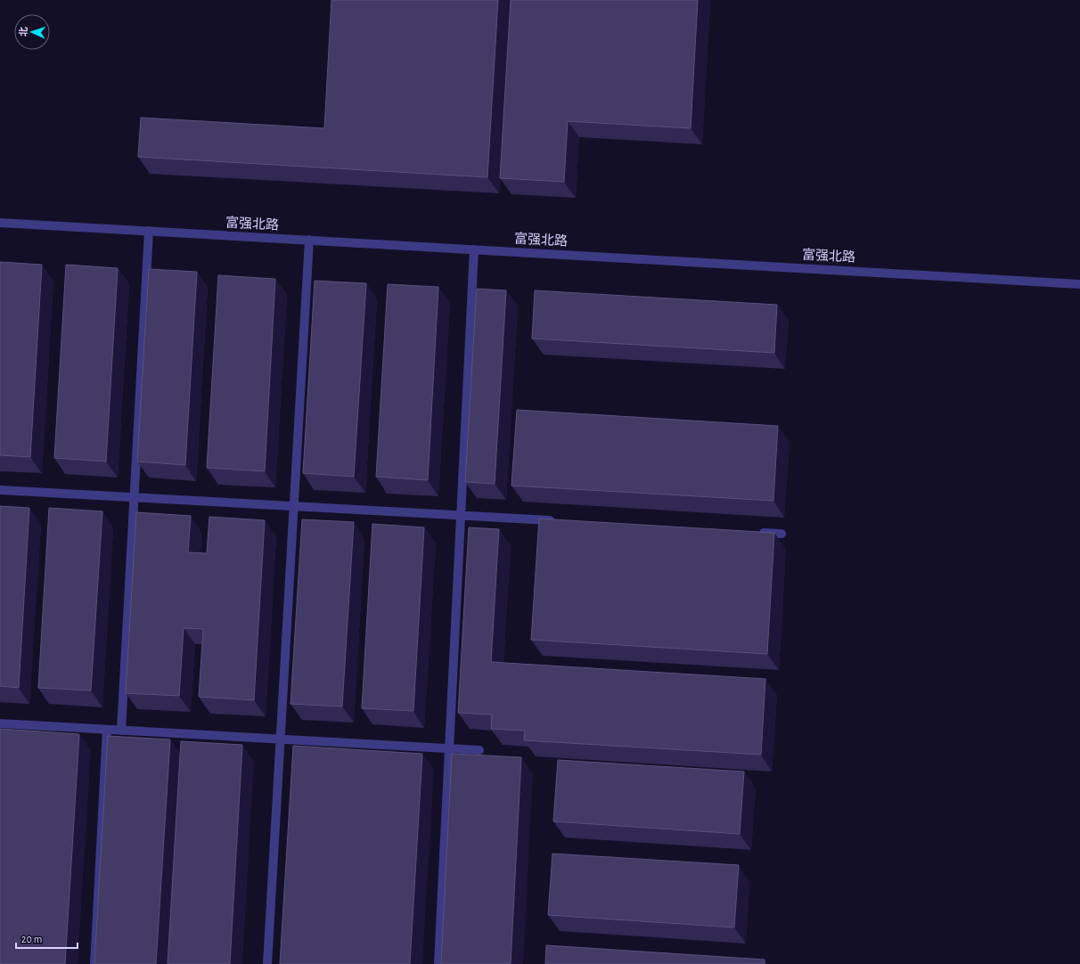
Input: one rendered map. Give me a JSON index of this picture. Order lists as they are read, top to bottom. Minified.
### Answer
{"streets":{"street":["富强北路"]},"scale_bar":"20 m","north":"left"}
